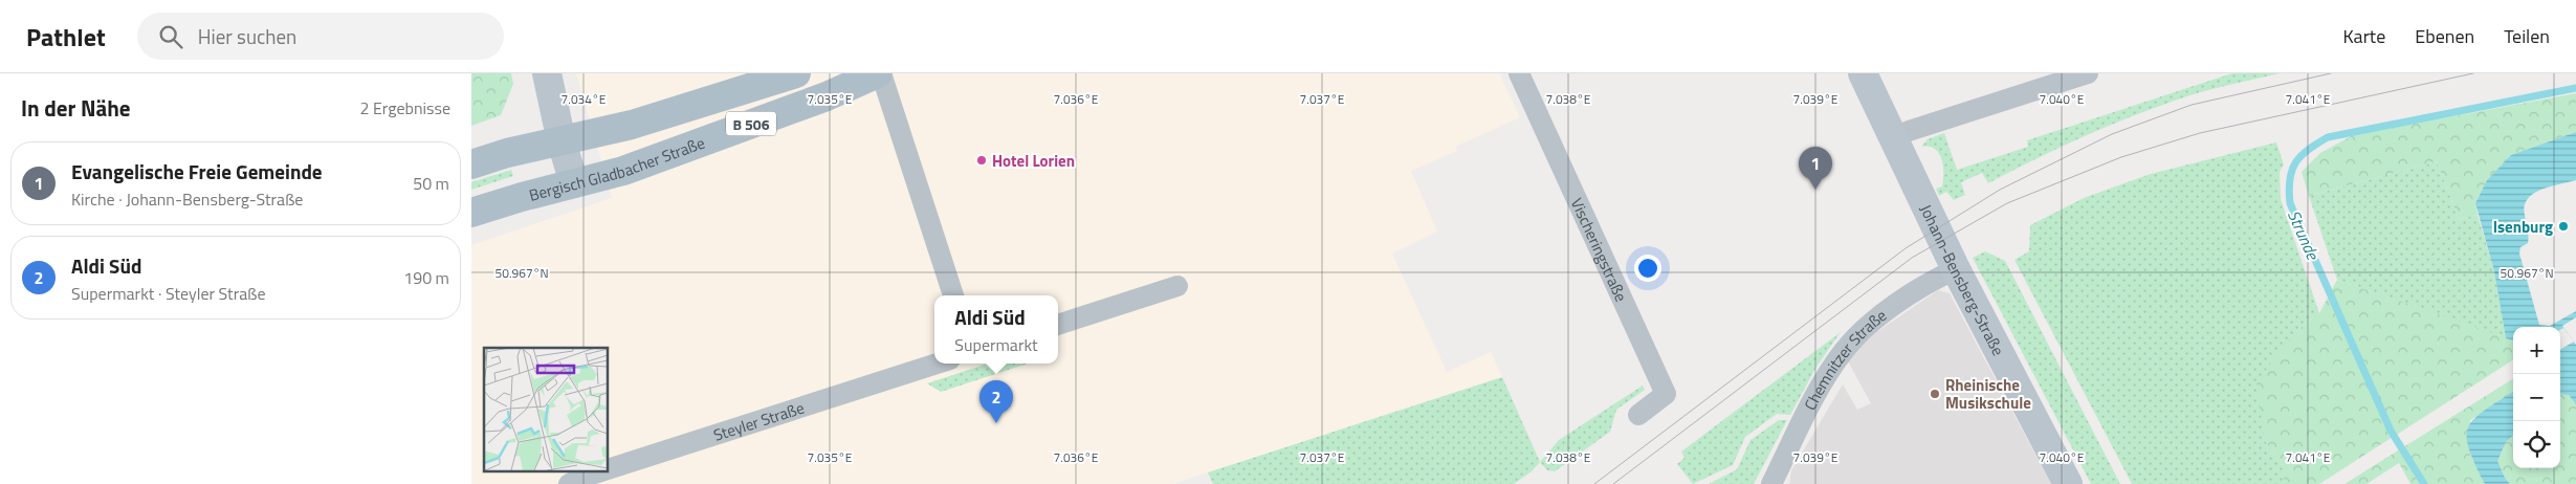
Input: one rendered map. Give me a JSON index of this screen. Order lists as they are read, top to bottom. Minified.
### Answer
{"streets":{"main road":["B 506","Bergisch Gladbacher Straße"],"street":["Vischeringstraße","Johann-Bensberg-Straße","Chemnitzer Straße","Steyler Straße"]},"crossings":[["Johann-Bensberg-Straße","Chemnitzer Straße"]],"water":["Strunde"],"places":["Hotel Lorien","Isenburg","Rheinische Musikschule"],"page":{"header":"Pathlet","search":"Hier suchen","nav":["Karte","Ebenen","Teilen"],"heading":["In der Nähe","2 Ergebnisse"],"list":[{"mark":"1","name":"Evangelische Freie Gemeinde","note":"Kirche · Johann-Bensberg-Straße","value":"50 m"},{"mark":"2","name":"Aldi Süd","note":"Supermarkt · Steyler Straße","value":"190 m"}],"pins":["1","2"],"popup":["Aldi Süd","Supermarkt"],"map_buttons":["+","−"]},"coordinates":["7.034°E","7.035°E","7.036°E","7.037°E","7.038°E","7.039°E","7.040°E","7.041°E","50.967°N"]}
